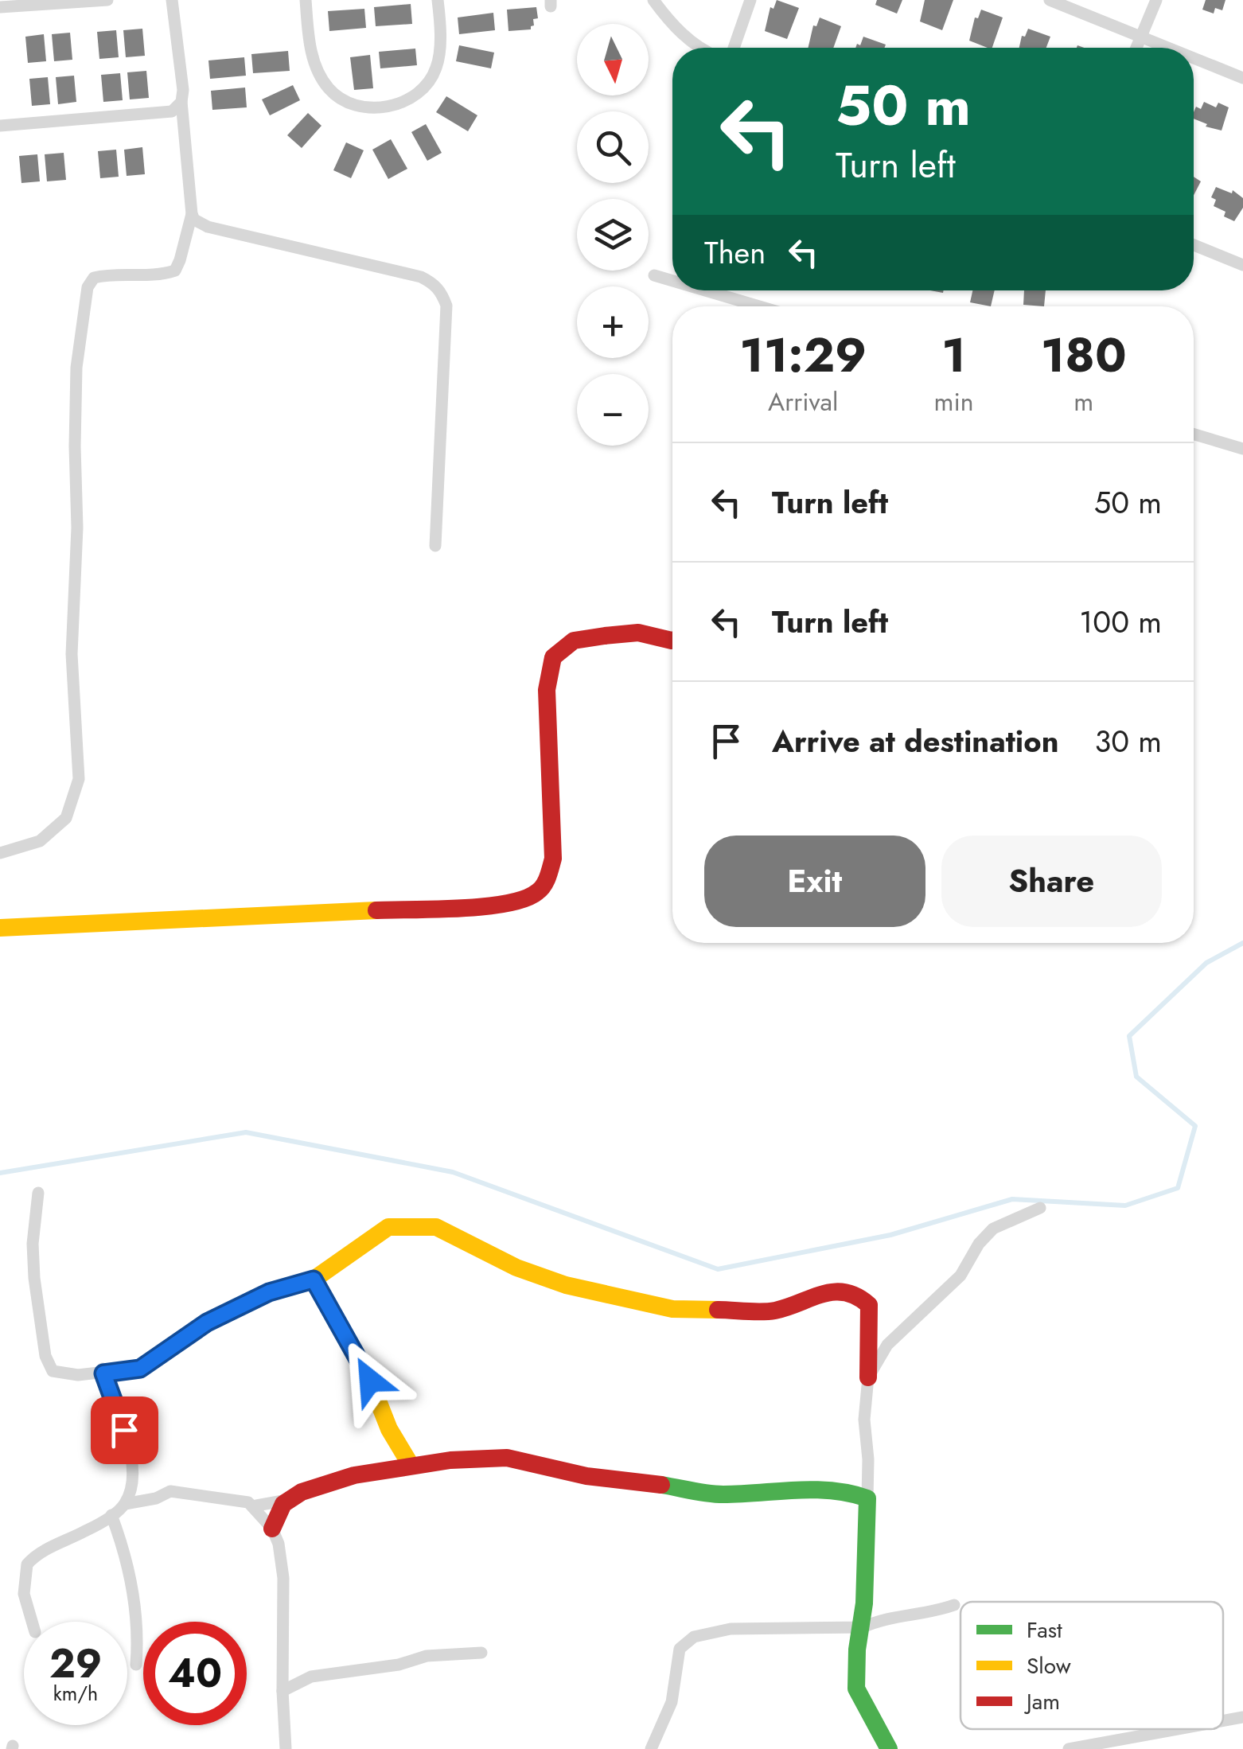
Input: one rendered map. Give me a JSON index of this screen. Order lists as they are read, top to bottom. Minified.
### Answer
{"legend":["Fast","Slow","Jam"],"north":"bottom","page":{"map_buttons":["+","−"],"turn":["50 m","Turn left"],"then":"Then","eta":["11:29","Arrival","1","min","180","m"],"list":[{"name":"Turn left","value":"50 m"},{"name":"Turn left","value":"100 m"},{"name":"Arrive at destination","value":"30 m"}],"buttons":["Exit","Share"],"speed":"29 km/h","limit":"40"}}
